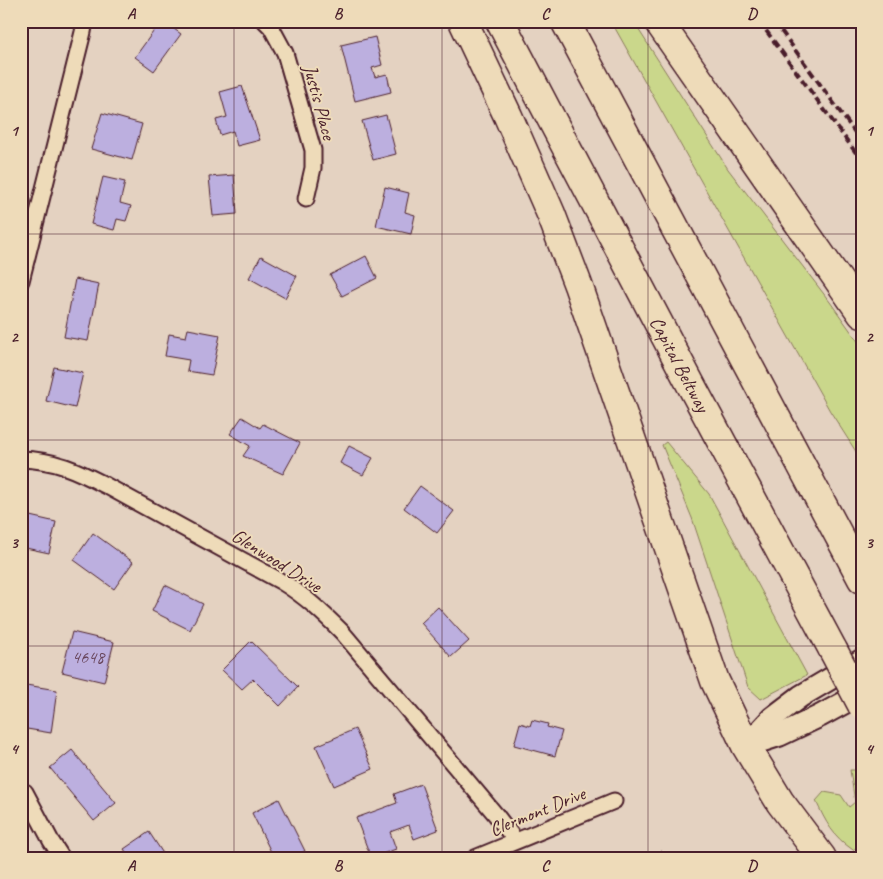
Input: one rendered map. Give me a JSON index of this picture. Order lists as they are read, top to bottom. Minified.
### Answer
{"streets":{"highway":["Capital Beltway"],"street":["Justis Place","Glenwood Drive","Clermont Drive"]},"crossings":[["Glenwood Drive","Clermont Drive"]],"house_numbers":["4648"],"grid":{"columns":["A","B","C","D"],"rows":["1","2","3","4"]}}
